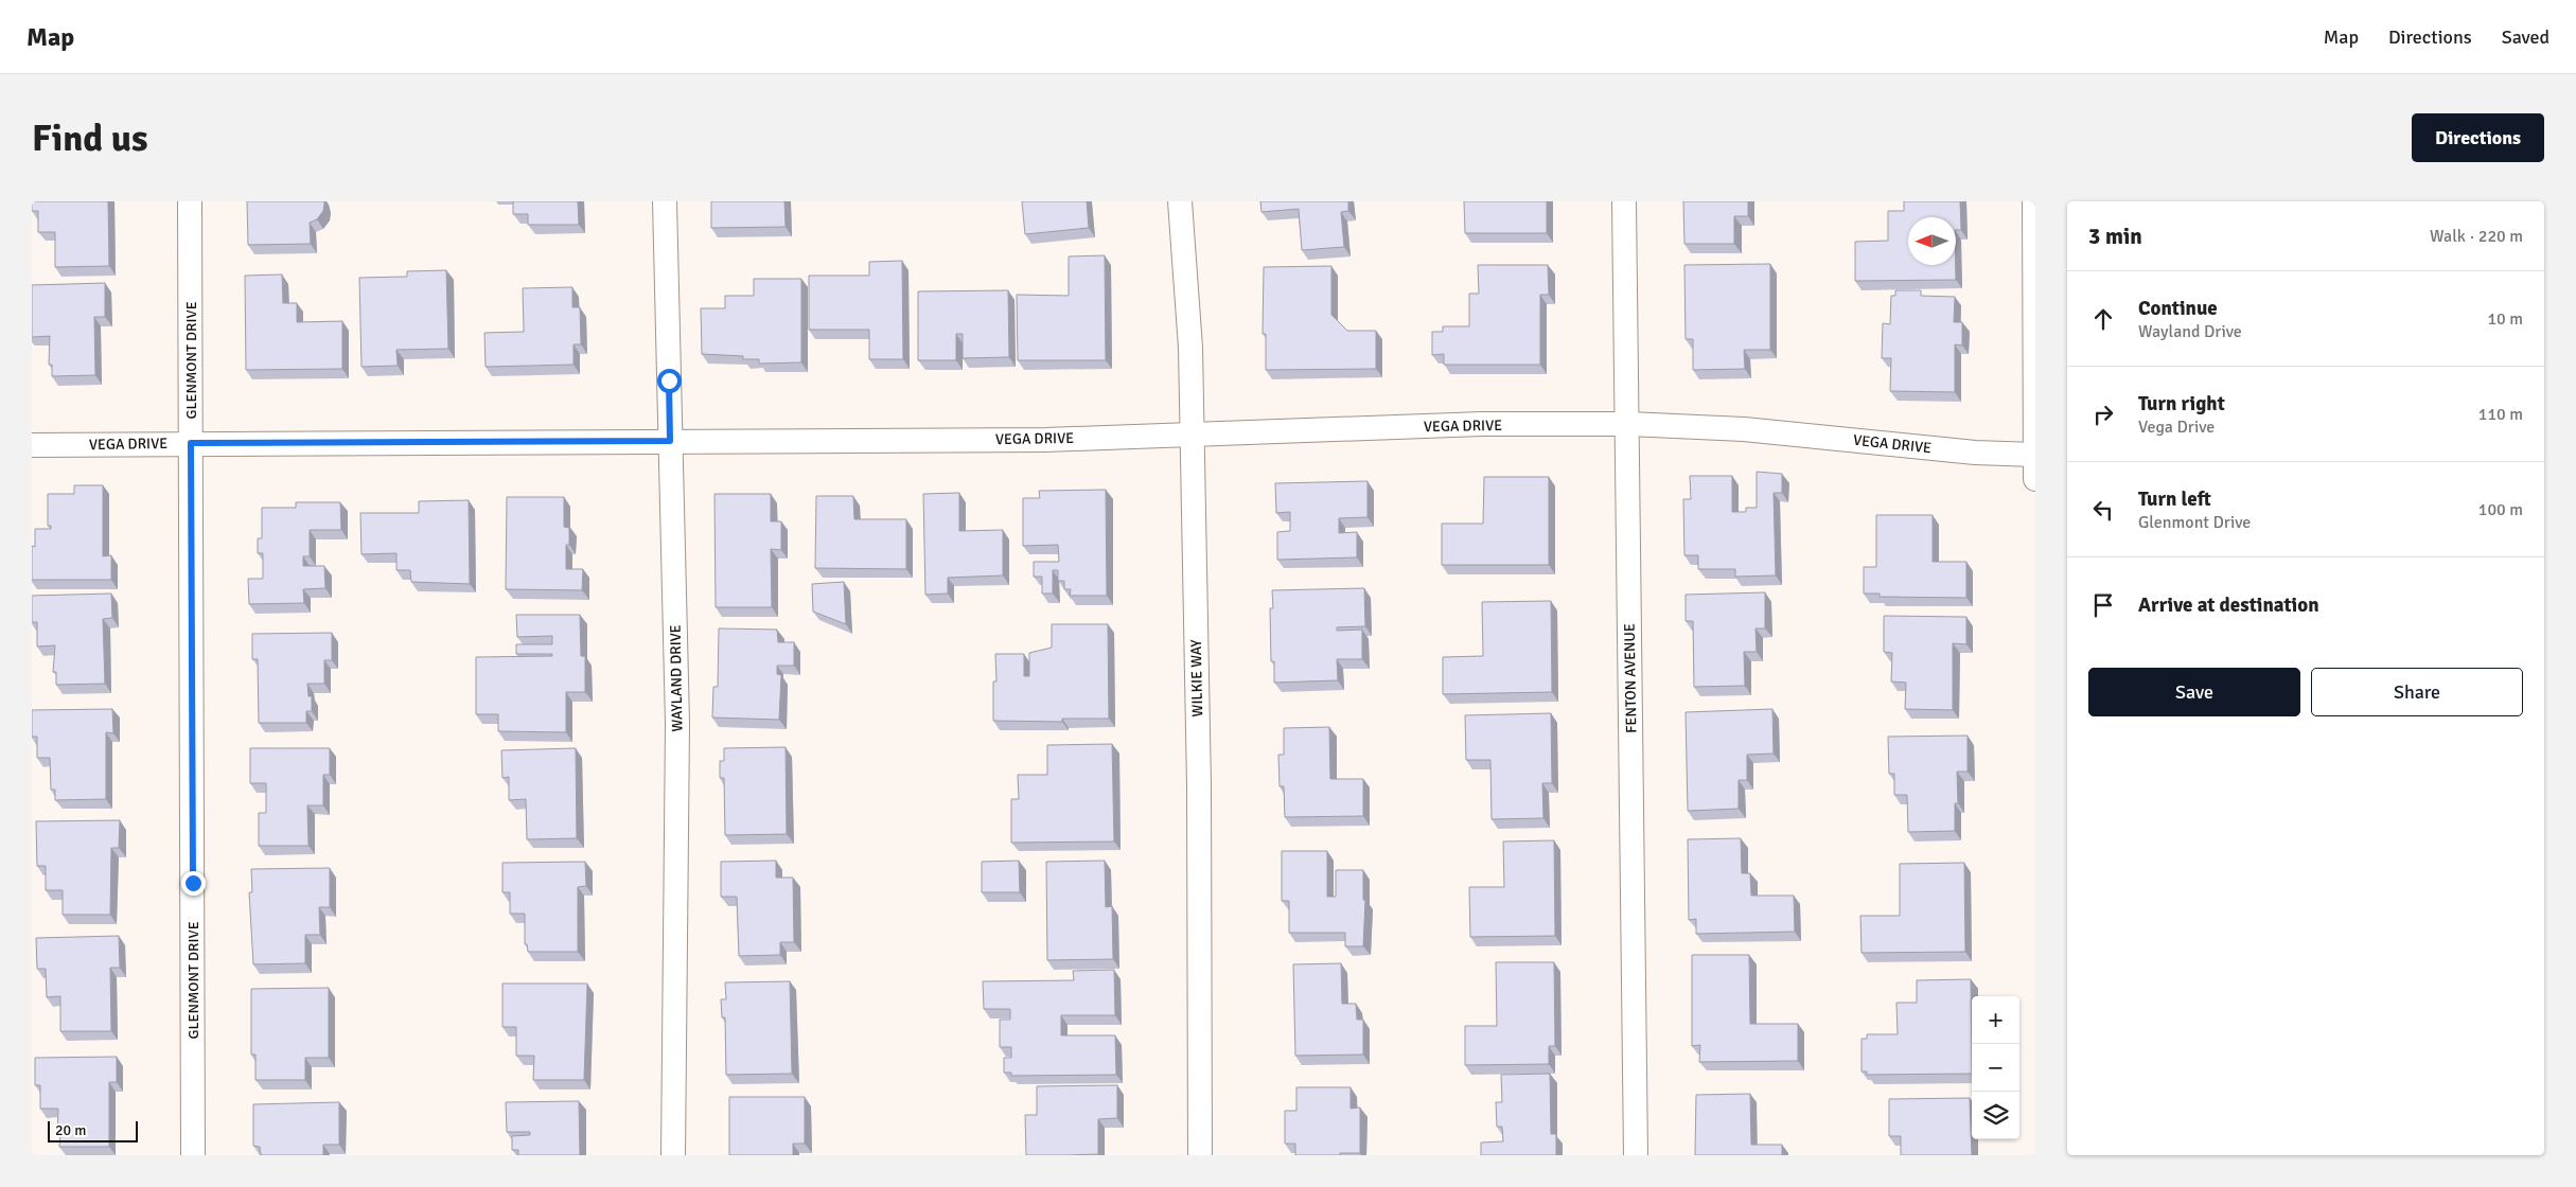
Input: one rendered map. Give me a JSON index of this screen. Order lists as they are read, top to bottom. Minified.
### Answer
{"streets":{"street":["GLENMONT DRIVE","VEGA DRIVE","WAYLAND DRIVE","WILKIE WAY","FENTON AVENUE"]},"crossings":[["GLENMONT DRIVE","VEGA DRIVE"],["VEGA DRIVE","WAYLAND DRIVE"],["VEGA DRIVE","WILKIE WAY"],["VEGA DRIVE","FENTON AVENUE"]],"scale_bar":"20 m","north":"left","page":{"header":"Map","nav":["Map","Directions","Saved"],"buttons":["Directions",["Save","Share"]],"title":"Find us","heading":["3 min","Walk · 220 m"],"list":[["Continue","Wayland Drive","10 m"],["Turn right","Vega Drive","110 m"],["Turn left","Glenmont Drive","100 m"],"Arrive at destination"],"map_buttons":["+","−"],"scale":"20 m"}}
